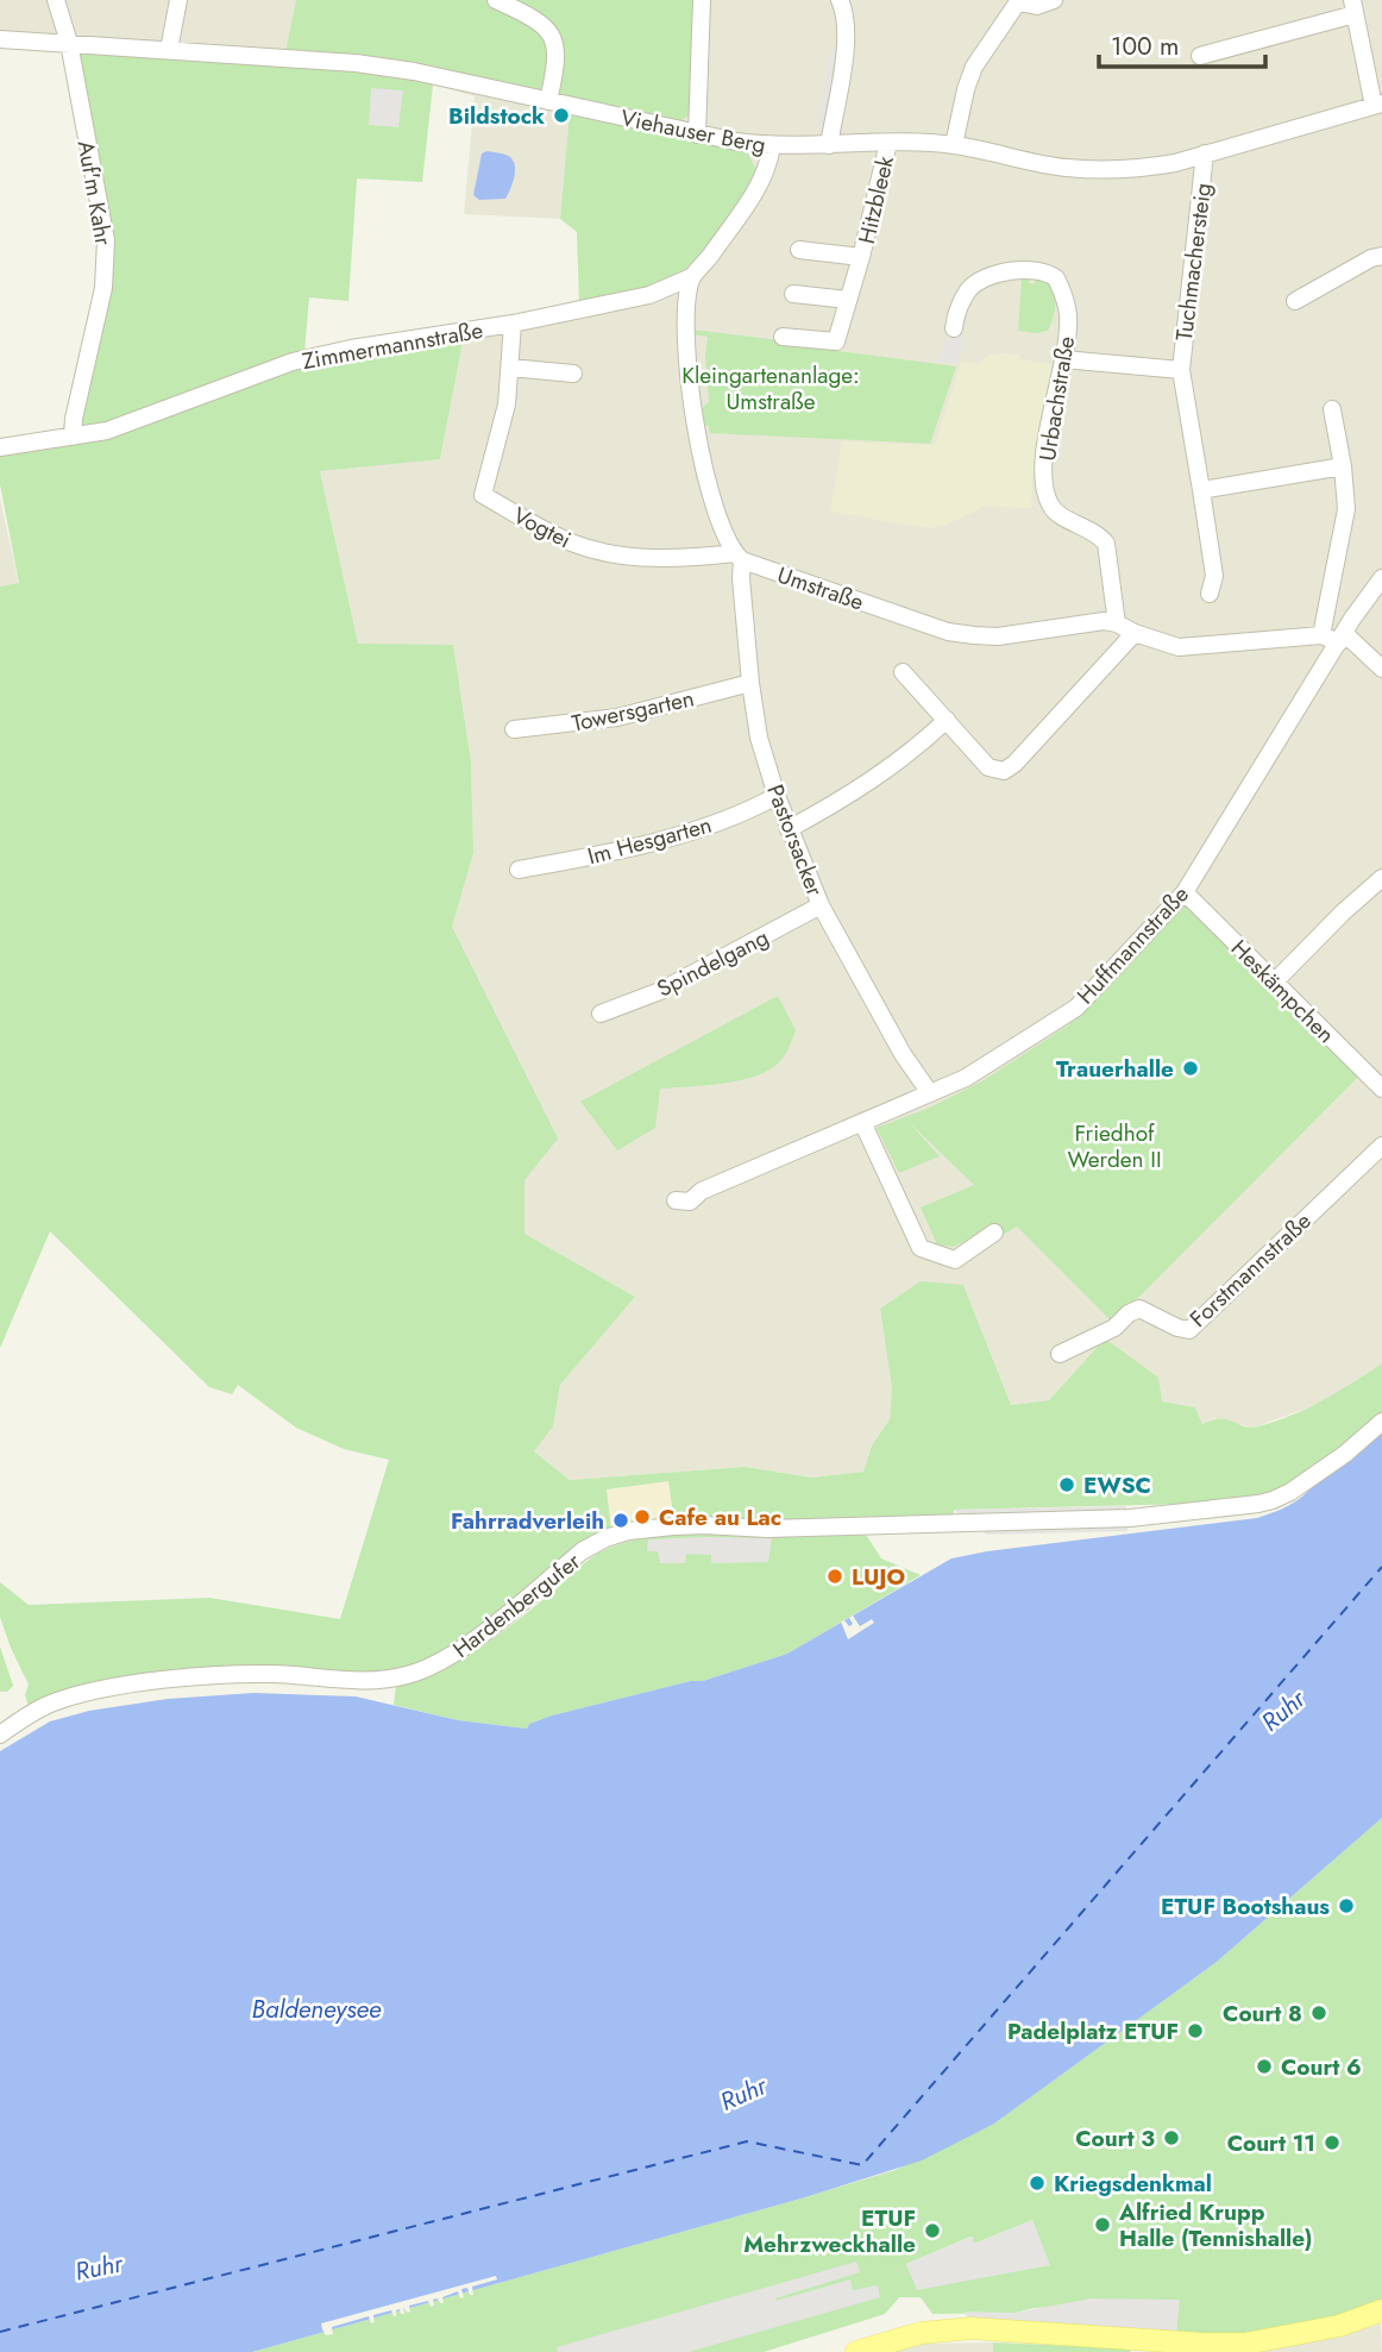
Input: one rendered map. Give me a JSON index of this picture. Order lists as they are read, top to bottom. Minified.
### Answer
{"streets":{"street":["Viehauser Berg","Auf'm Kahr","Hitzbleek","Tuchmachersteig","Zimmermannstraße","Urbachstraße","Vogtei","Umstraße","Towersgarten","Im Hesgarten","Pastorsacker","Huffmannstraße","Spindelgang","Heskämpchen","Forstmannstraße","Hardenbergufer"]},"crossings":[["Viehauser Berg","Auf'm Kahr"],["Viehauser Berg","Hitzbleek"],["Viehauser Berg","Tuchmachersteig"],["Auf'm Kahr","Zimmermannstraße"],["Tuchmachersteig","Urbachstraße"],["Zimmermannstraße","Vogtei"],["Urbachstraße","Umstraße"],["Vogtei","Umstraße"],["Vogtei","Pastorsacker"],["Umstraße","Pastorsacker"],["Towersgarten","Pastorsacker"],["Im Hesgarten","Pastorsacker"],["Pastorsacker","Huffmannstraße"],["Pastorsacker","Spindelgang"],["Huffmannstraße","Heskämpchen"]],"water":["Ruhr","Baldeneysee"],"parks":["Kleingartenanlage: Umstraße","Friedhof Werden II"],"places":["Bildstock","Trauerhalle","EWSC","Cafe au Lac","Fahrradverleih","LUJO","ETUF Bootshaus","Court 8","Padelplatz ETUF","Court 6","Court 3","Court 11","Kriegsdenkmal","Alfried Krupp Halle (Tennishalle)","ETUF Mehrzweckhalle"],"scale_bar":"100 m"}
